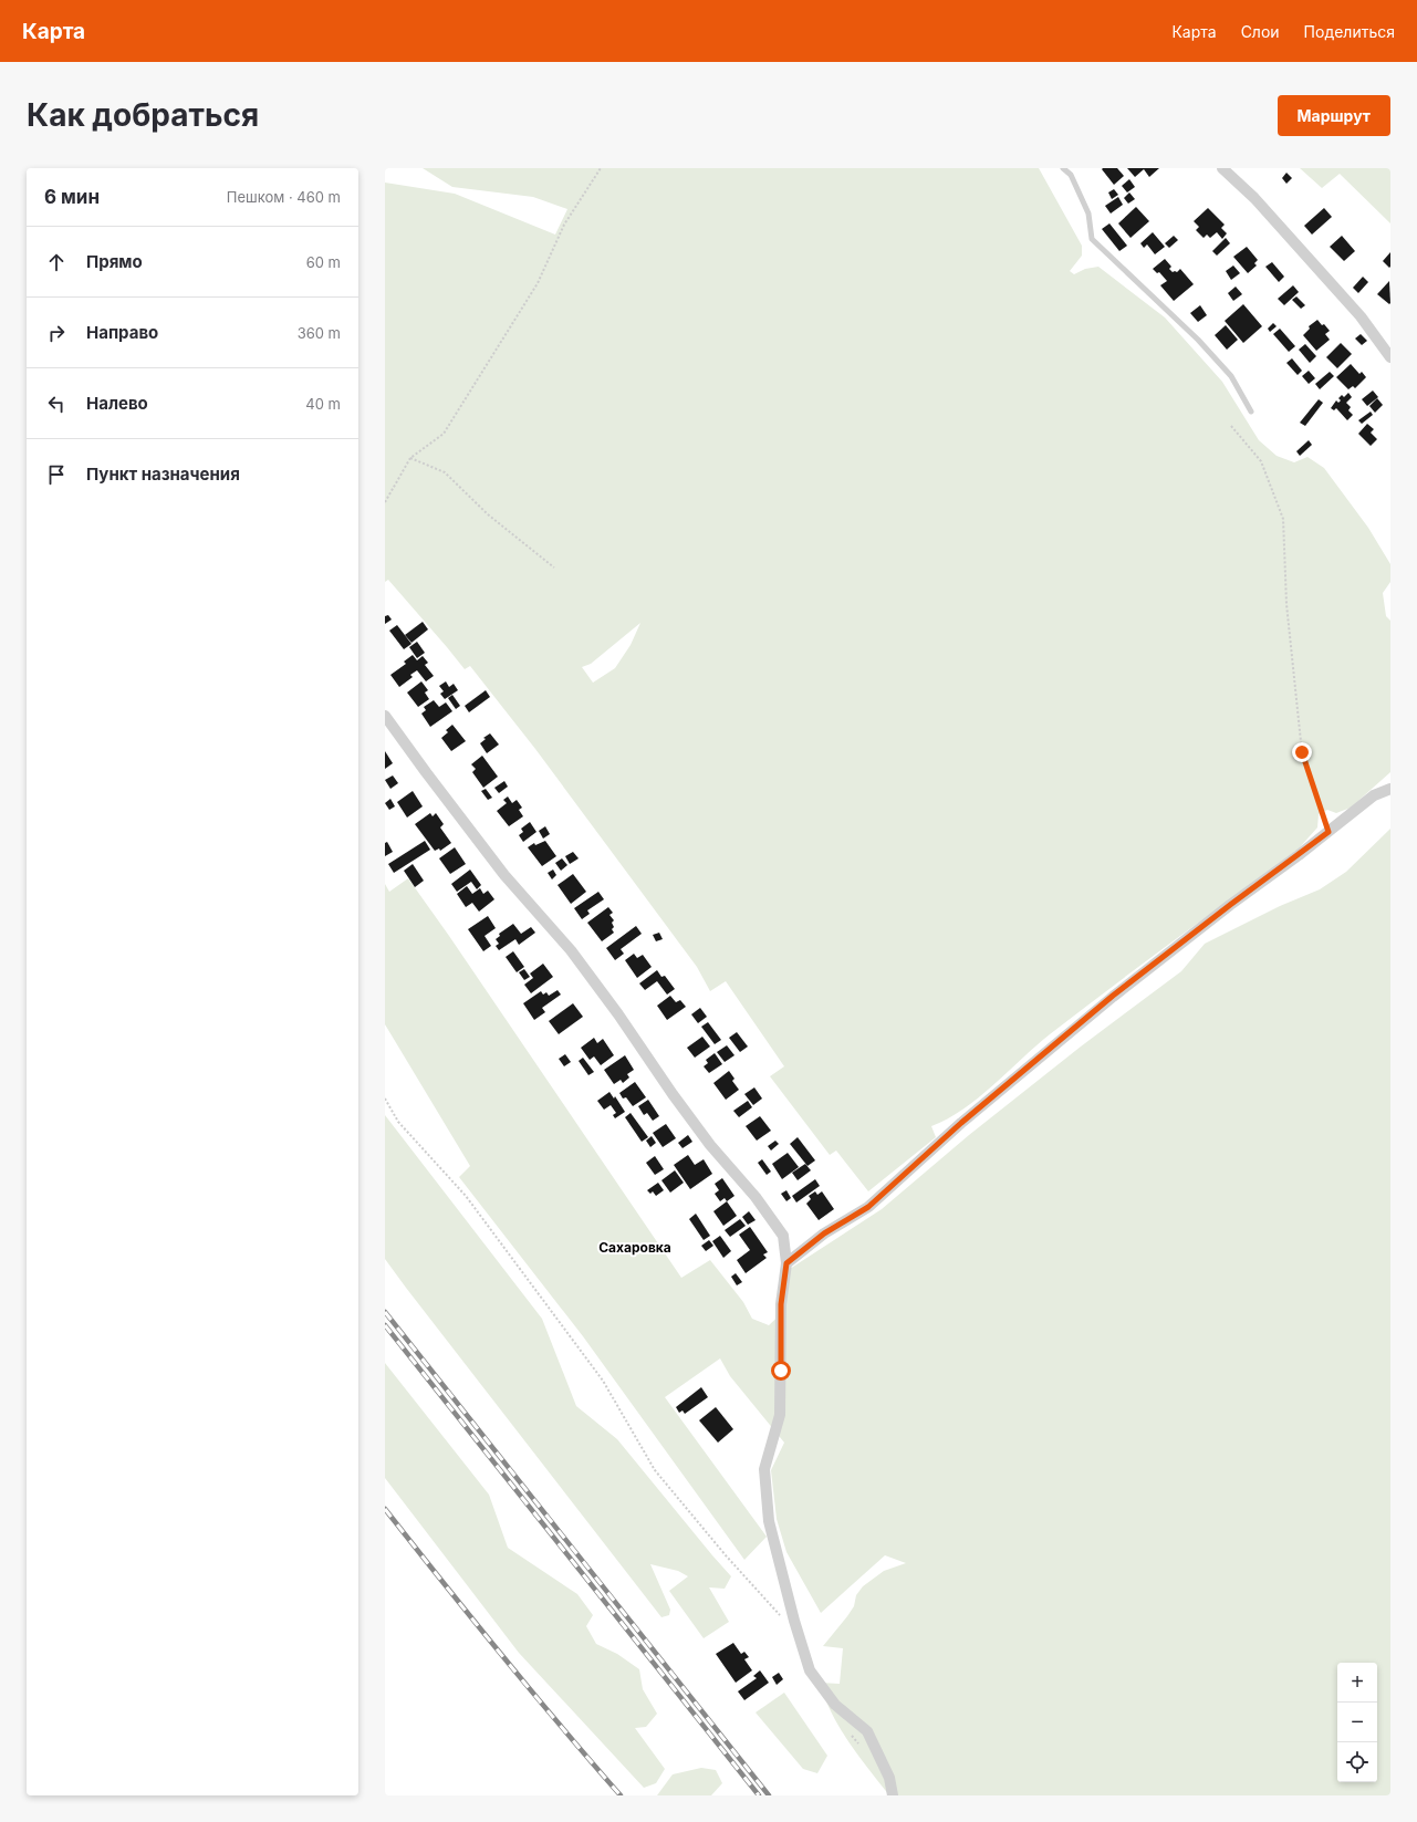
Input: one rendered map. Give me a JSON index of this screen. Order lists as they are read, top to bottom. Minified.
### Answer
{"districts":["Сахаровка"],"page":{"header":"Карта","nav":["Карта","Слои","Поделиться"],"buttons":"Маршрут","title":"Как добраться","heading":["6 мин","Пешком · 460 m"],"list":[["Прямо","60 m"],["Направо","360 m"],["Налево","40 m"],"Пункт назначения"],"map_buttons":["+","−"]}}
